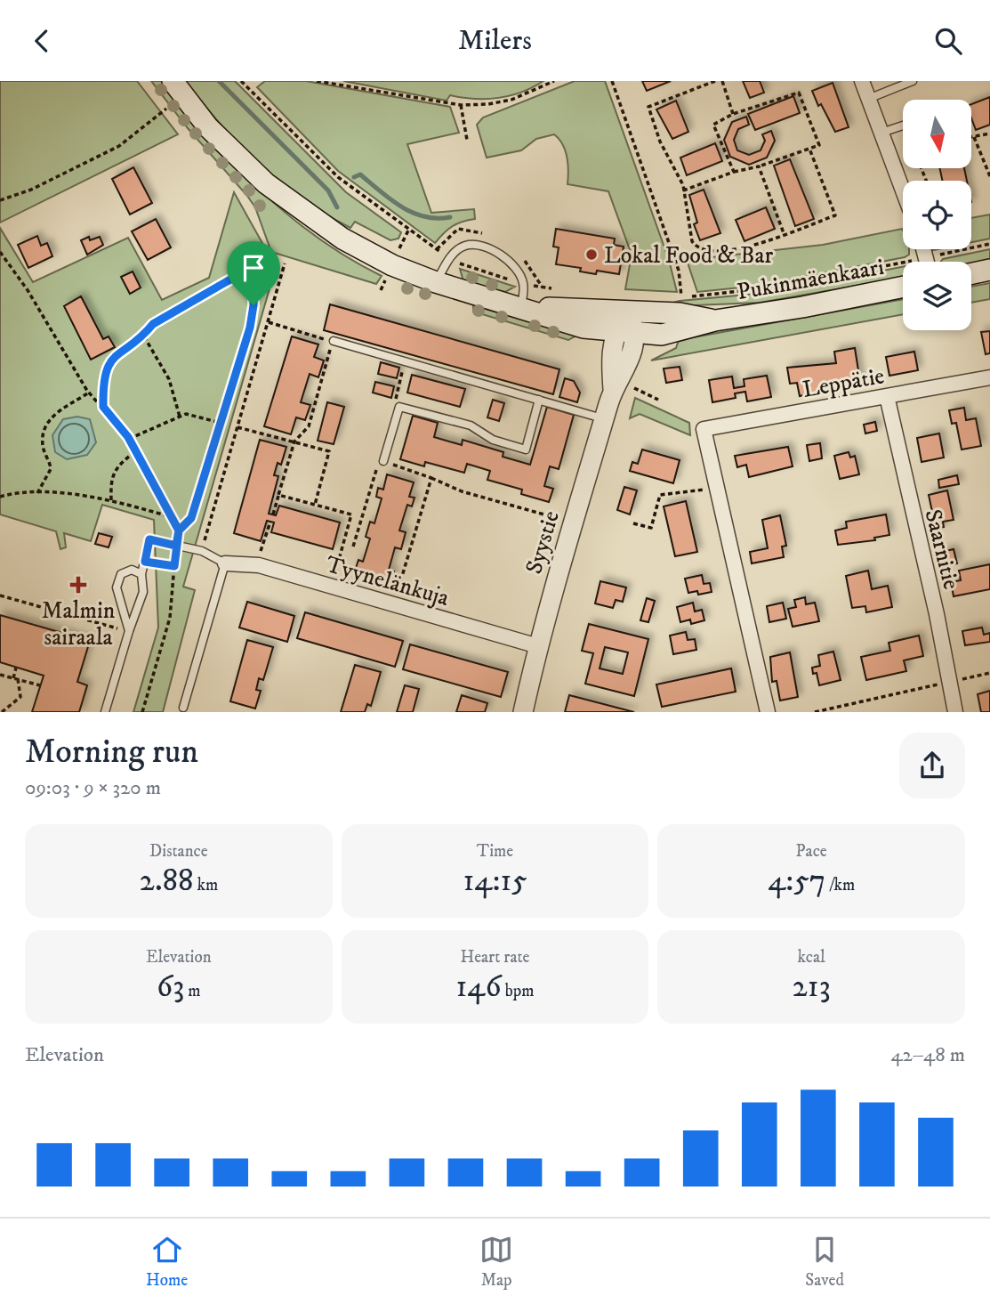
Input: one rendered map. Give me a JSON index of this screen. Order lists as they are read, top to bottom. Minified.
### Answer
{"streets":{"main road":["Pukinmäenkaari"],"street":["Leppätie","Syystie","Saarnitie","Tyynelänkuja"]},"crossings":[["Pukinmäenkaari","Syystie"],["Leppätie","Saarnitie"],["Syystie","Tyynelänkuja"]],"places":{"other":["Lokal Food & Bar"],"health":["Malmin sairaala"]},"north":"bottom","page":{"header":"Milers","heading":["Morning run","09:03 · 9 × 320 m"],"stats":[["Distance","2.88 km"],["Time","14:15"],["Pace","4:57 /km"],["Elevation","63 m"],["Heart rate","146 bpm"],["kcal","213"]],"chart":["Elevation","42–48 m"],"tabs":["Home","Map","Saved"]}}
